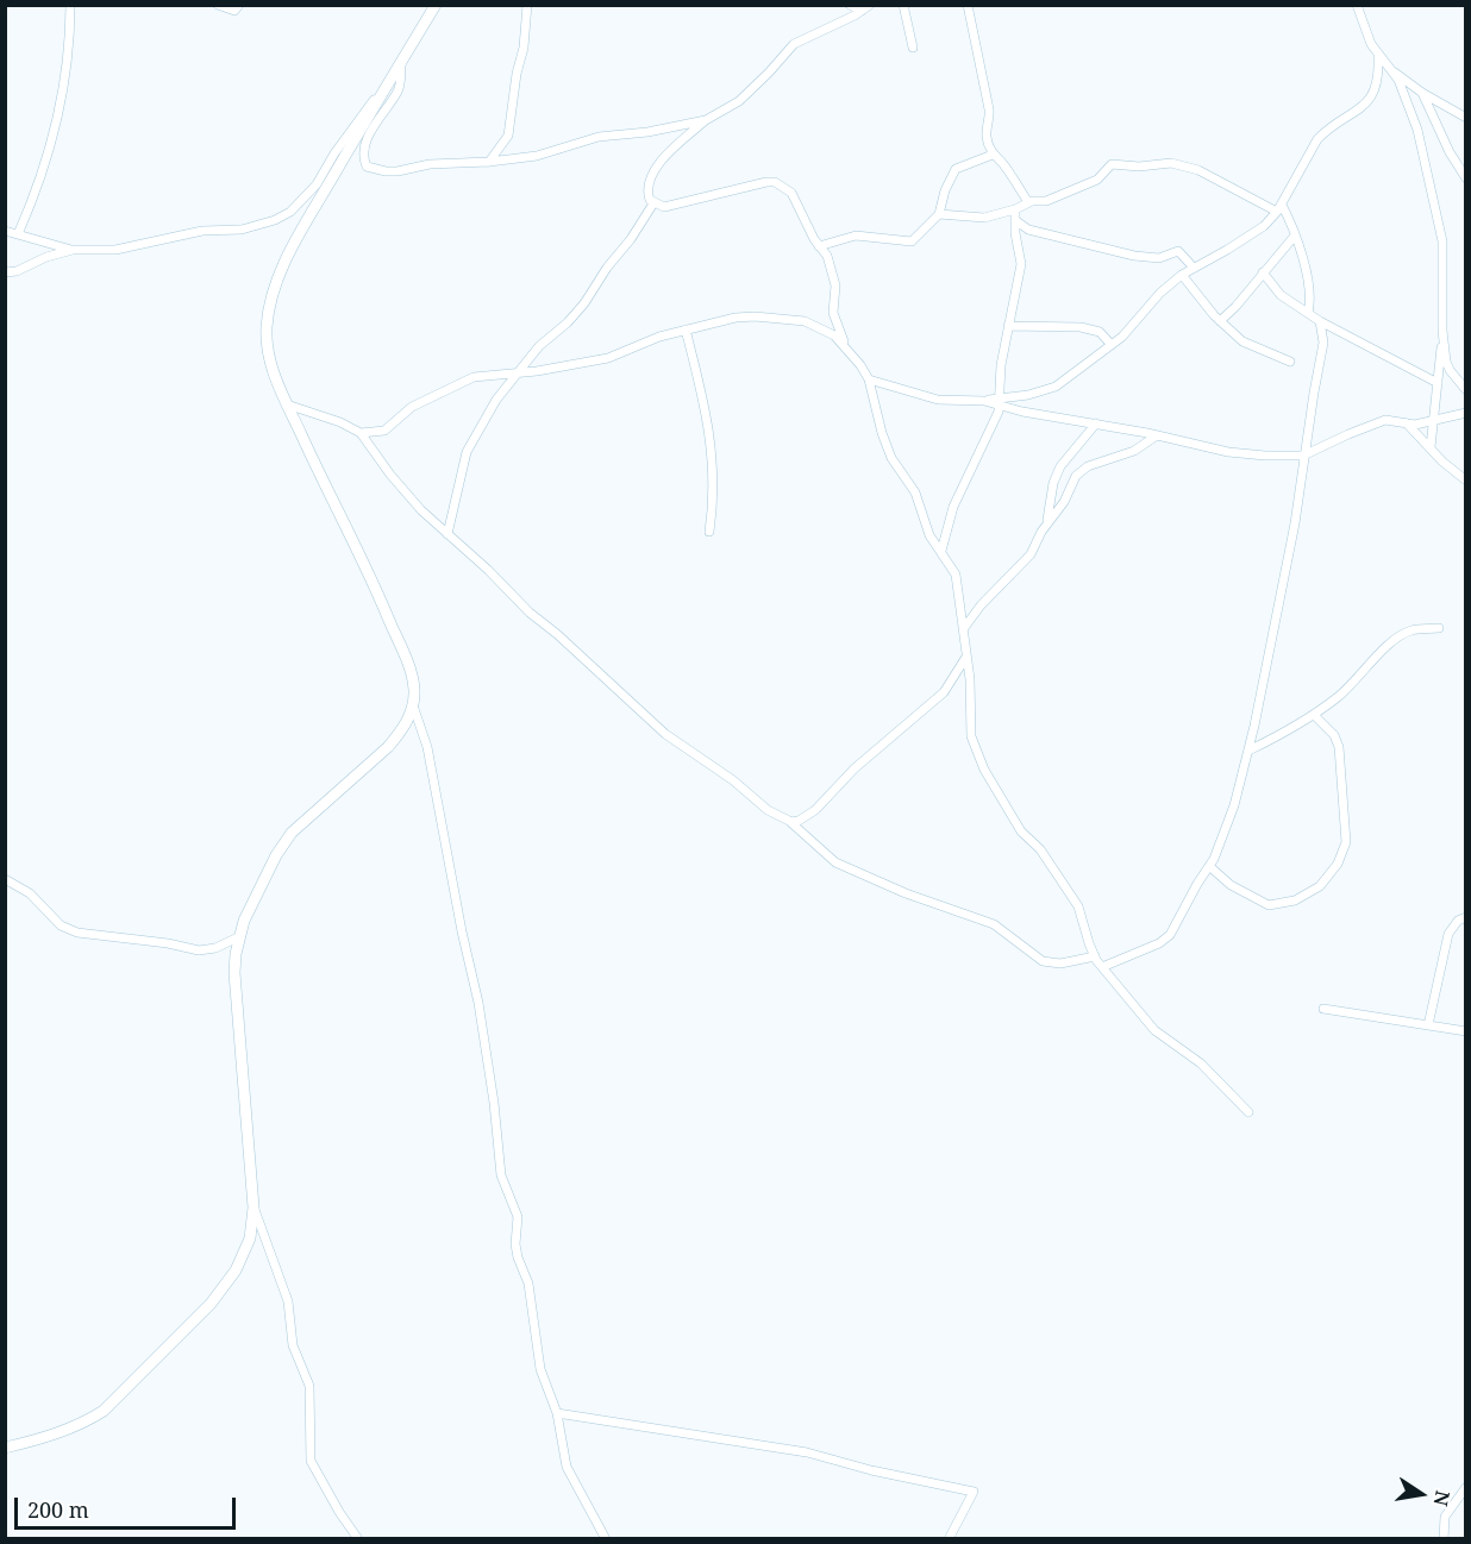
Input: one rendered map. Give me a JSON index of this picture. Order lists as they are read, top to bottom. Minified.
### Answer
{"scale_bar":"200 m","north":"right"}
